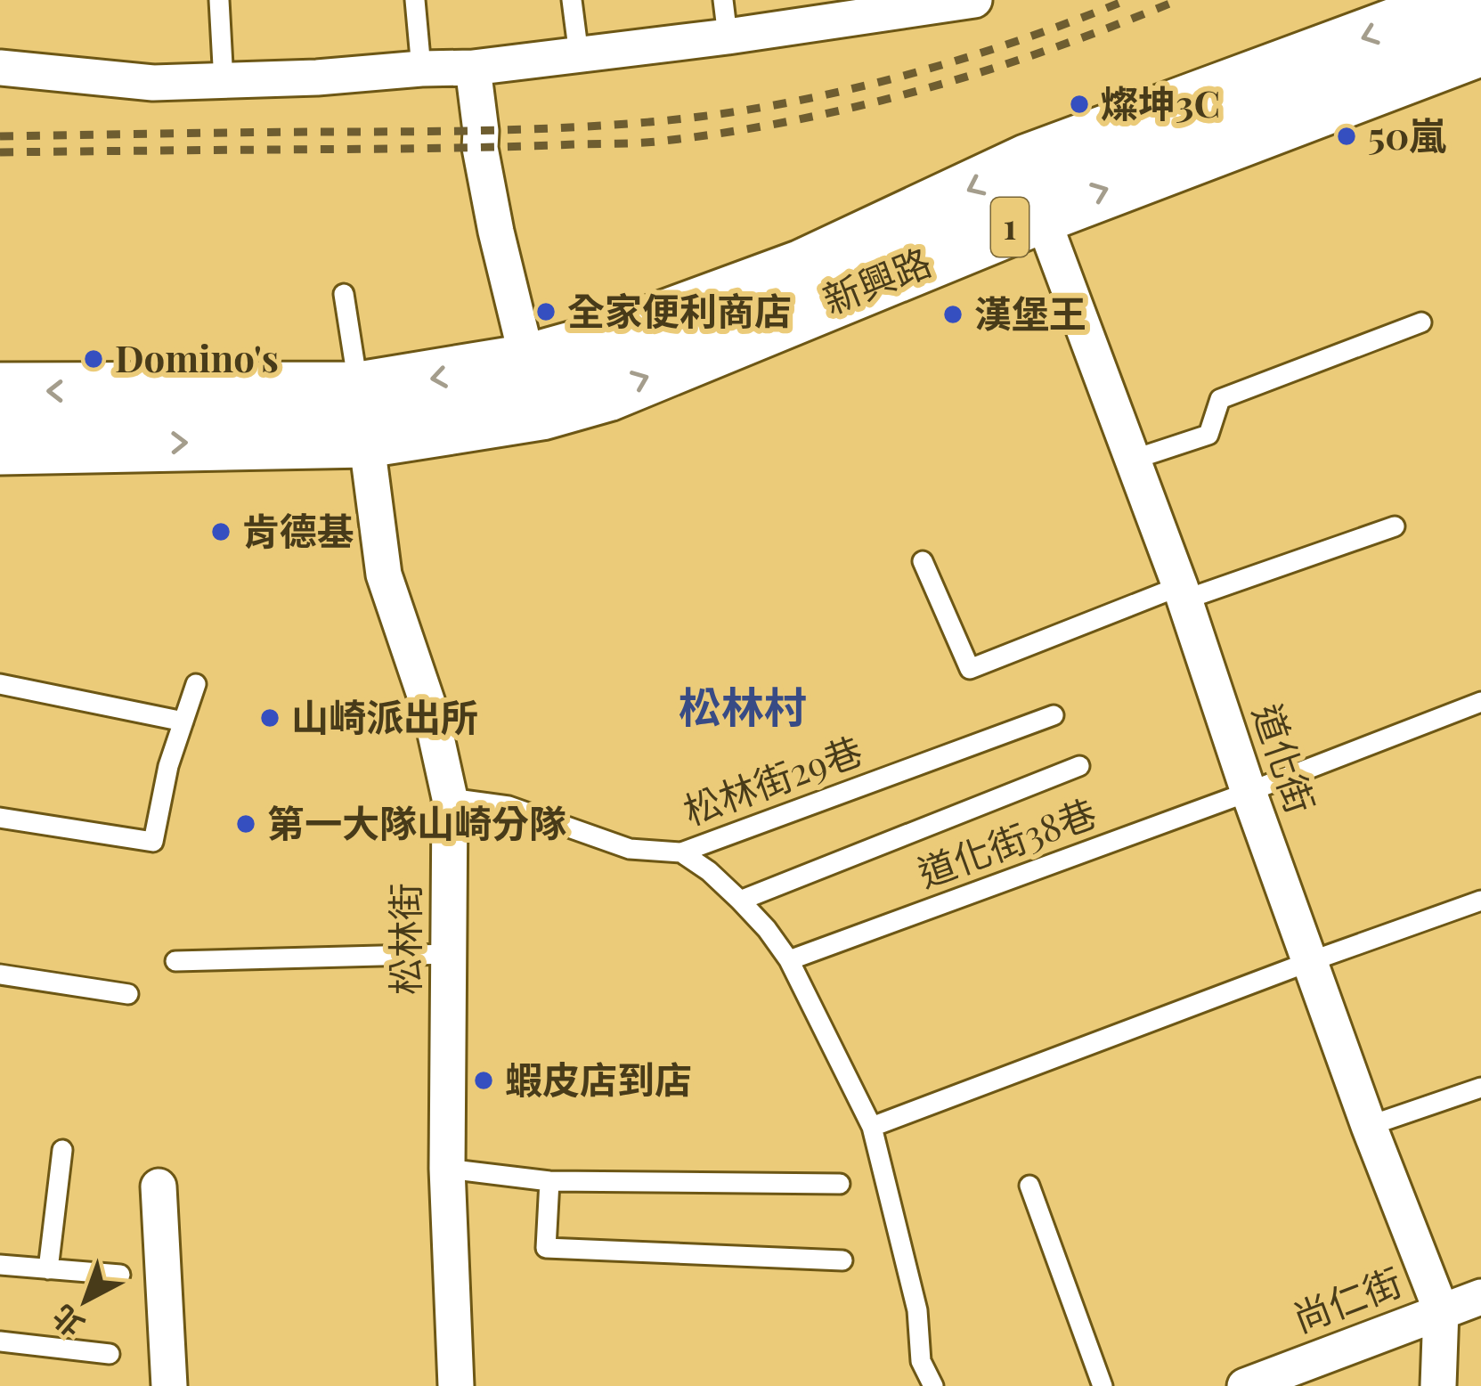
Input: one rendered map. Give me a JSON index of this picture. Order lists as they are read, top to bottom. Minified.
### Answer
{"streets":{"main road":["1","新興路"],"street":["道化街","松林街","尚仁街"],"lane":["松林街29巷","道化街38巷"]},"crossings":[["新興路","道化街"],["新興路","松林街"],["道化街","道化街38巷"],["道化街","尚仁街"],["松林街29巷","松林街"]],"districts":["松林村"],"places":["燦坤3C","50嵐","全家便利商店","漢堡王","Domino's","肯德基","山崎派出所","第一大隊山崎分隊","蝦皮店到店"],"north":"bottom left"}
